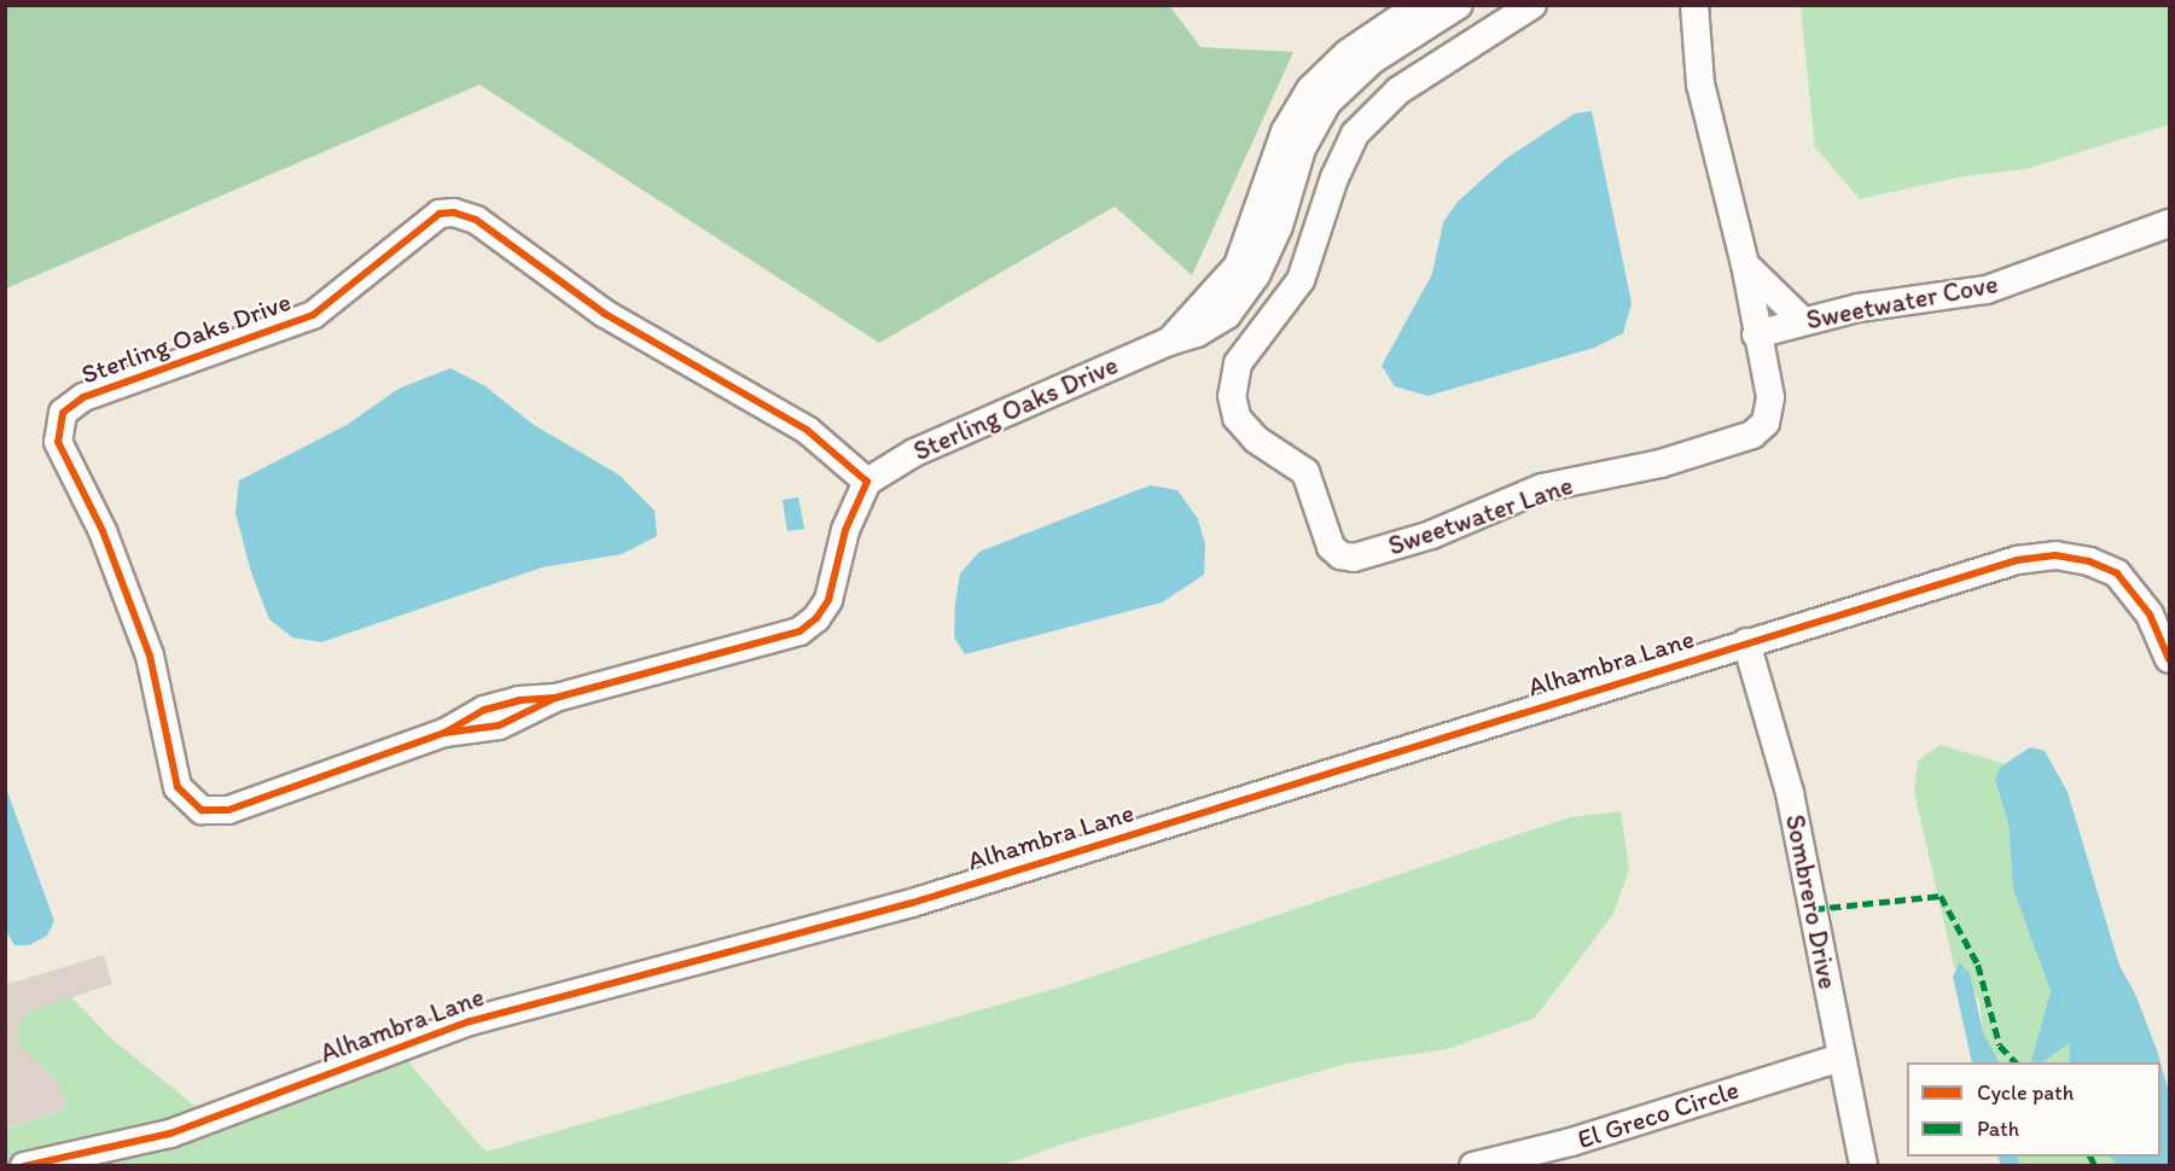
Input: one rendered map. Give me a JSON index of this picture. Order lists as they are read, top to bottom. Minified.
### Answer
{"streets":{"street":["Sweetwater Cove","Sterling Oaks Drive","Sweetwater Lane","Alhambra Lane","Sombrero Drive","El Greco Circle"]},"crossings":[["Sweetwater Cove","Sweetwater Lane"],["Alhambra Lane","Sombrero Drive"],["Sombrero Drive","El Greco Circle"]],"legend":["Cycle path","Path"]}
